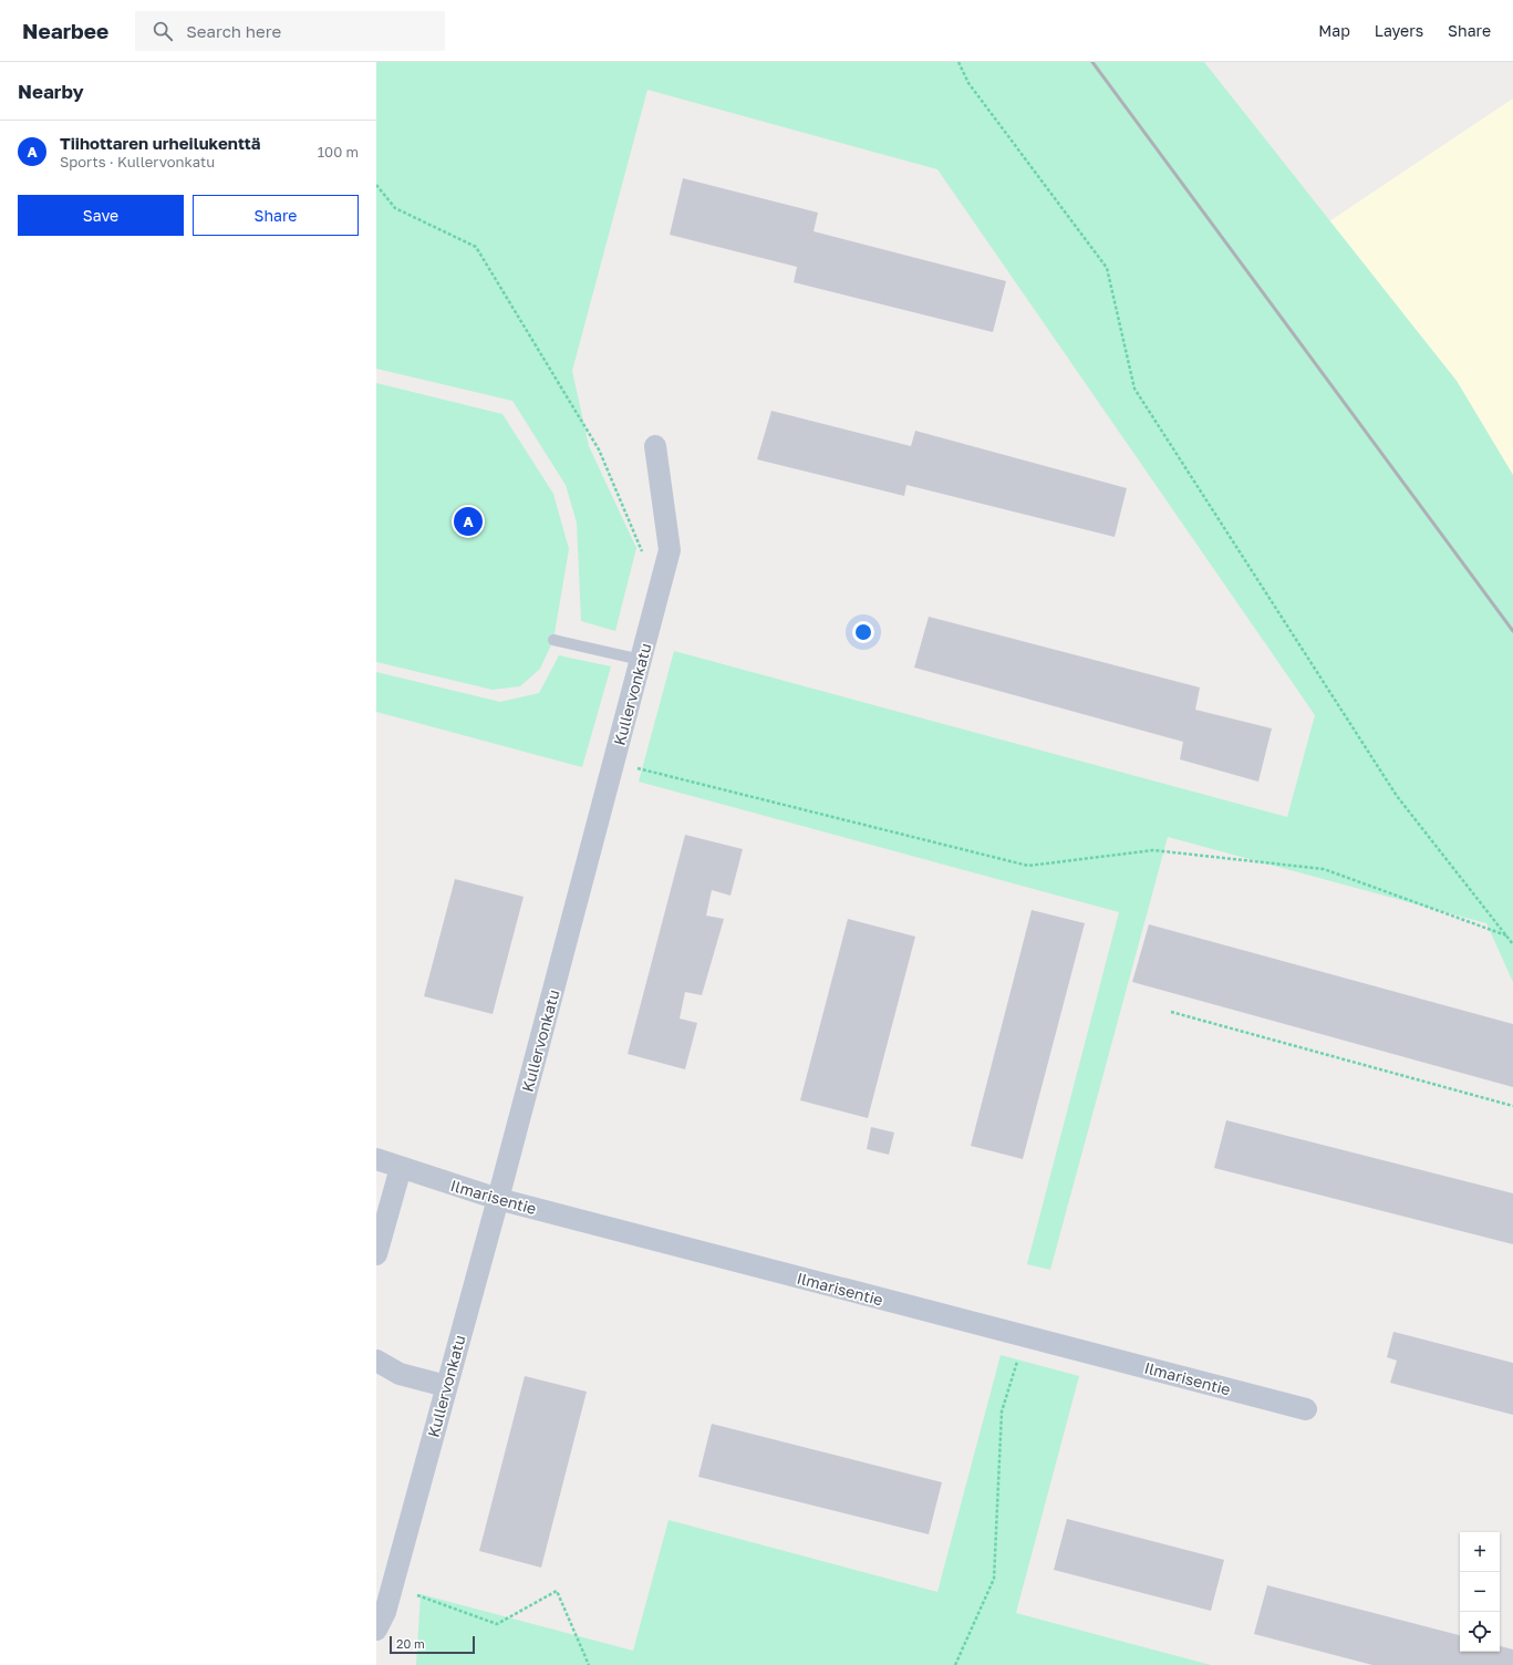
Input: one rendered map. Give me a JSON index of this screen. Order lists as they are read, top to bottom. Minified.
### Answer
{"streets":{"street":["Kullervonkatu","Ilmarisentie"]},"crossings":[["Kullervonkatu","Ilmarisentie"]],"scale_bar":"20 m","page":{"header":"Nearbee","search":"Search here","nav":["Map","Layers","Share"],"heading":"Nearby","list":[{"mark":"A","name":"Tiihottaren urheilukenttä","note":"Sports · Kullervonkatu","value":"100 m"}],"buttons":["Save","Share"],"pins":"A","map_buttons":["+","−"],"scale":"20 m"}}
